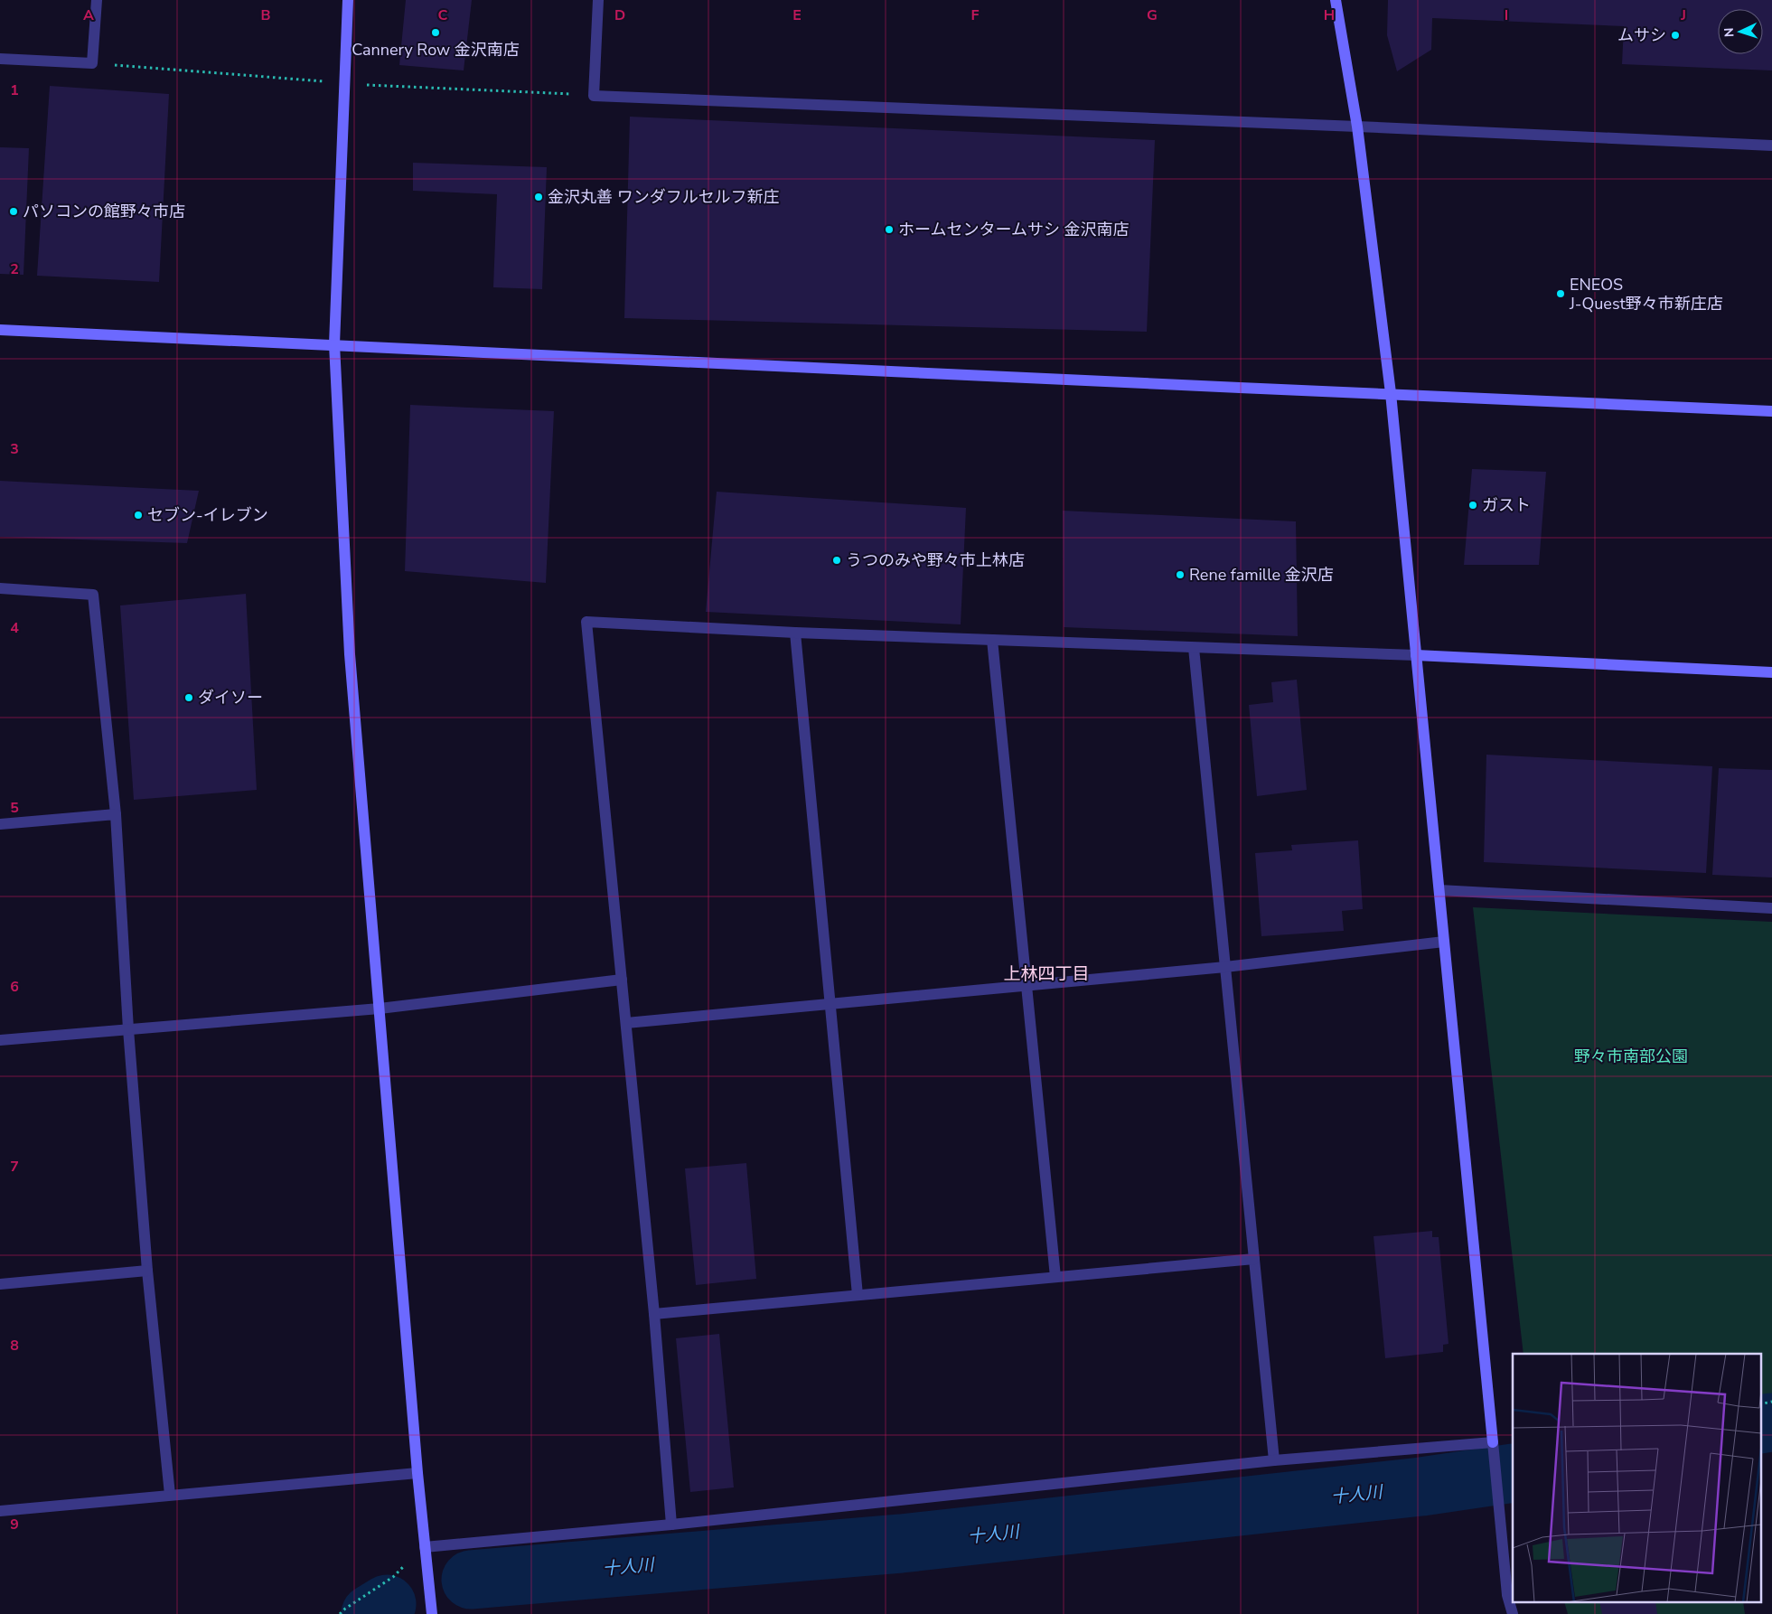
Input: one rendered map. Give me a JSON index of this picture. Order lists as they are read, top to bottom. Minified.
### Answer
{"districts":["上林四丁目"],"water":["十人川"],"parks":["野々市南部公園"],"places":["Cannery Row 金沢南店","ムサシ","金沢丸善 ワンダフルセルフ新庄","パソコンの館野々市店","ホームセンタームサシ 金沢南店","ENEOS J-Quest野々市新庄店","ガスト","セブン-イレブン","うつのみや野々市上林店","Rene famille 金沢店","ダイソー"],"north":"left","grid":{"columns":["A","B","C","D","E","F","G","H","I","J"],"rows":["1","2","3","4","5","6","7","8","9"]}}
